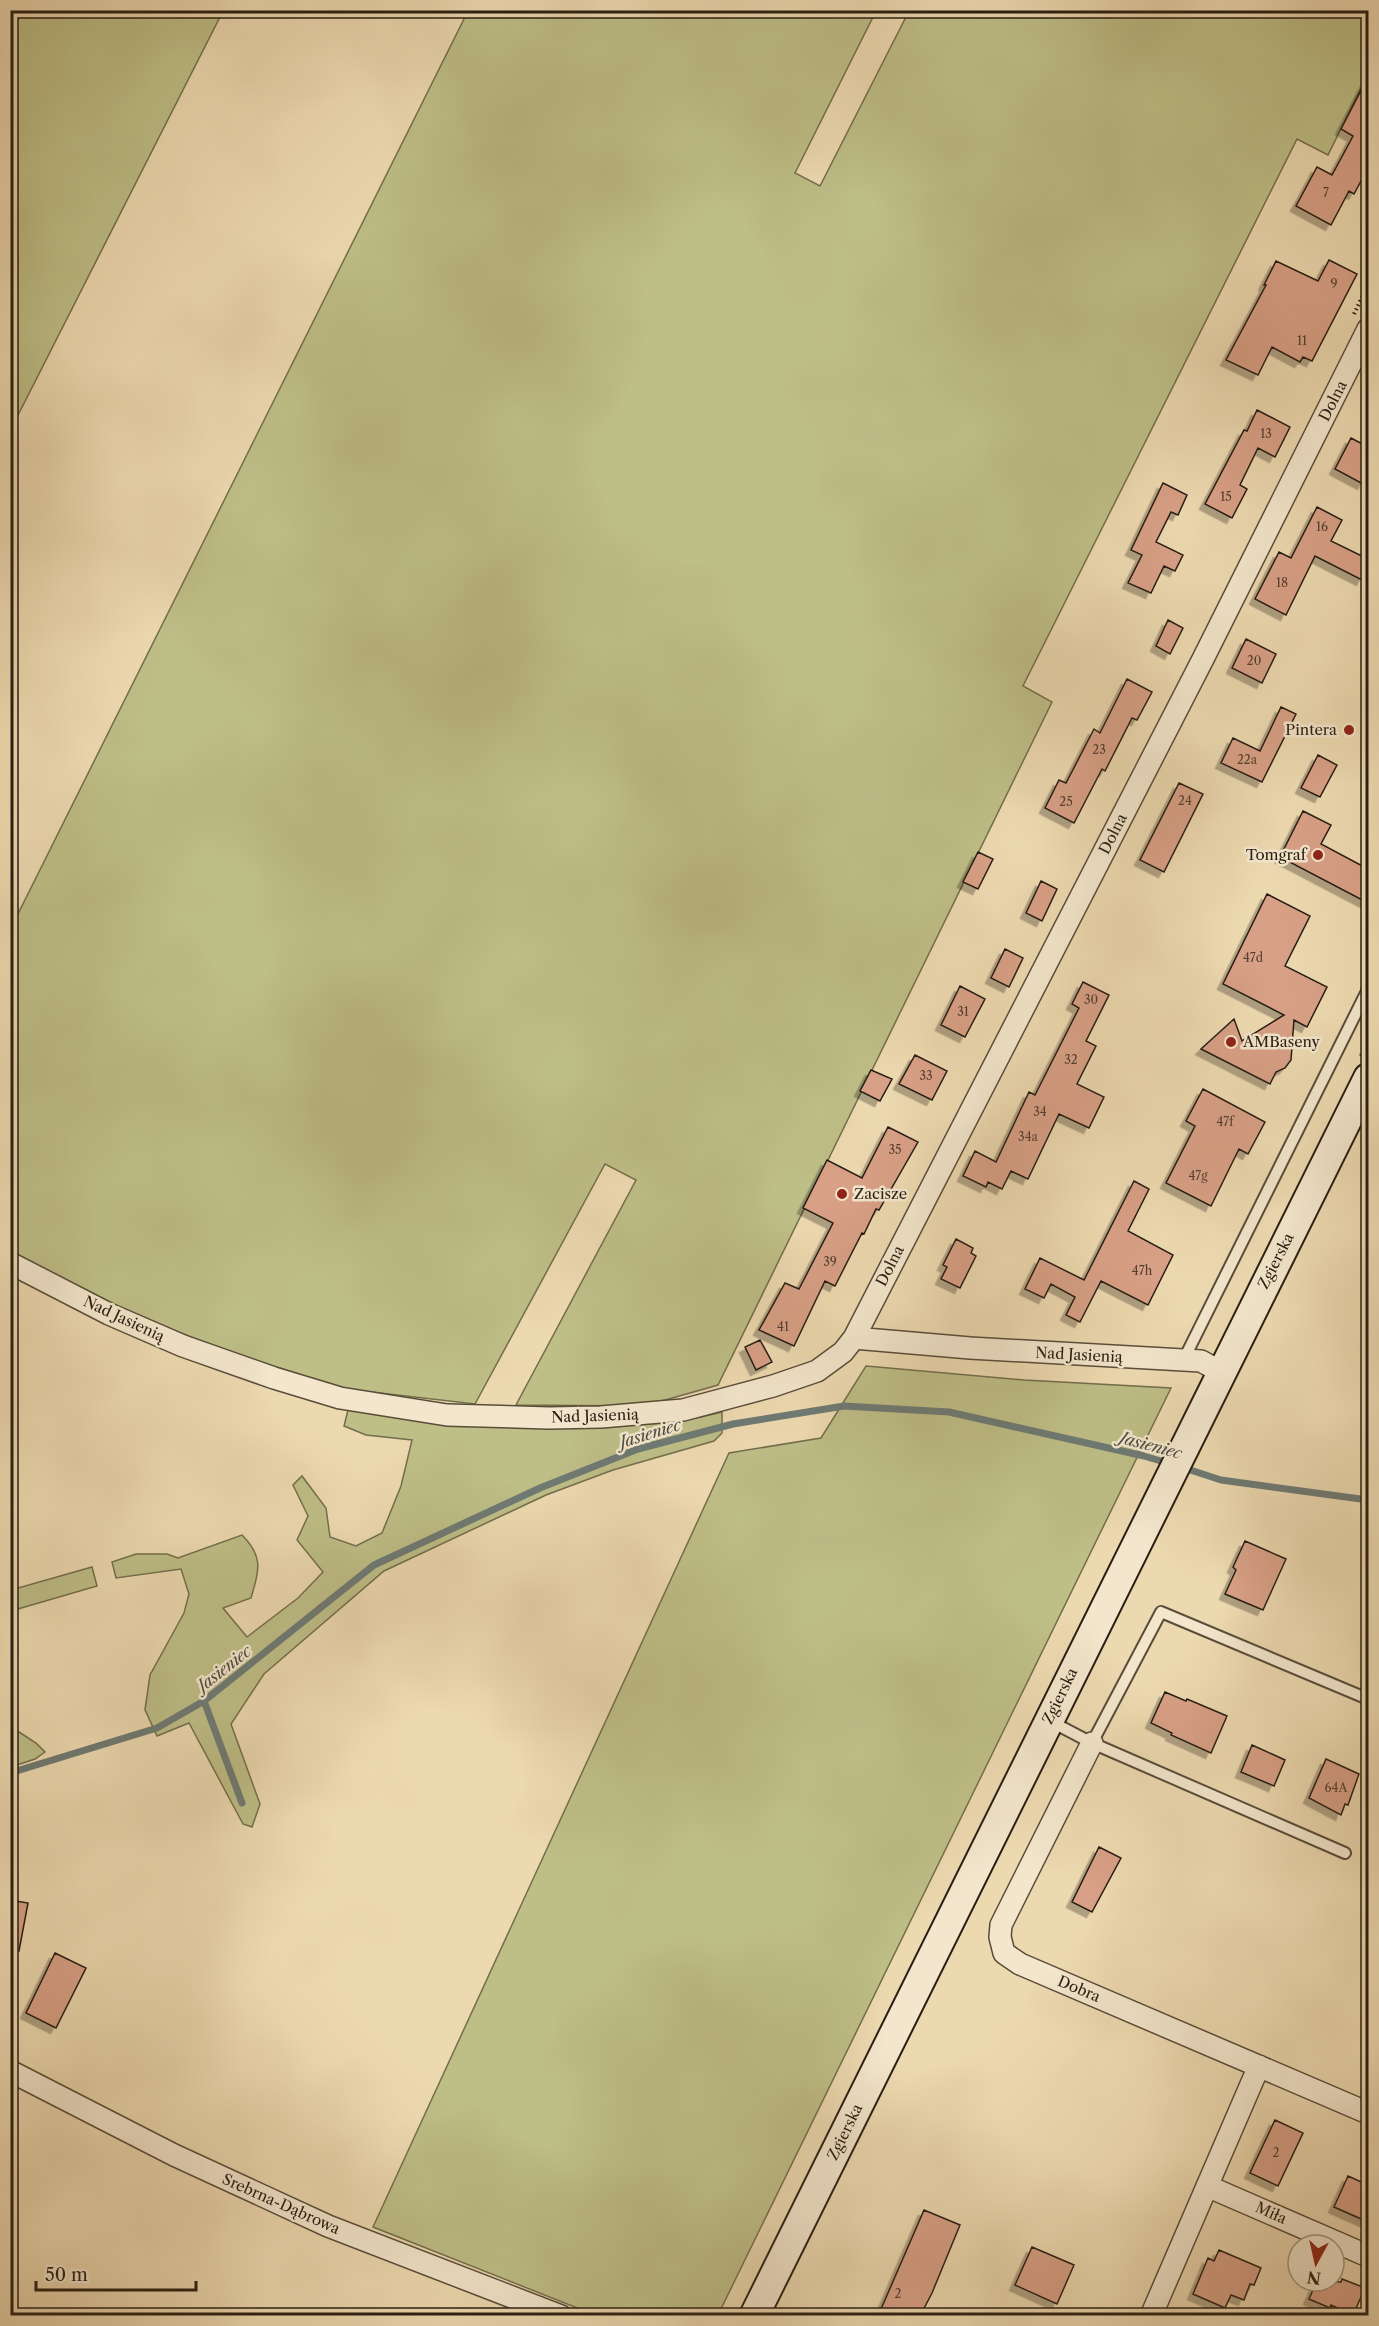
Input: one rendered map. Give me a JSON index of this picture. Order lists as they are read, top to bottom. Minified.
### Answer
{"streets":{"main road":["Zgierska"],"street":["Dolna","Nad Jasienią","Dobra","Srebrna-Dąbrowa","Miła"]},"crossings":[["Dolna","Nad Jasienią"],["Zgierska","Nad Jasienią"]],"water":["Jasieniec"],"places":["Pintera","Tomgraf","AMBaseny","Zacisze"],"house_numbers":["7","9","11","13","15","16","18","20","23","22a","24","25","47d","30","31","32","33","34","47f","34a","35","47g","39","47h","41","64A","2","2"],"scale_bar":"50 m","north":"bottom"}
